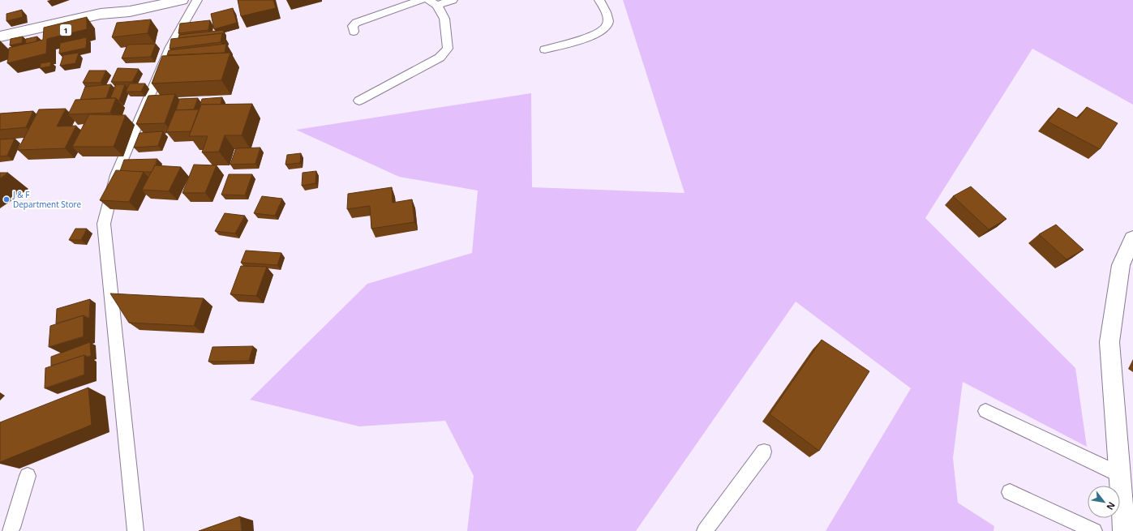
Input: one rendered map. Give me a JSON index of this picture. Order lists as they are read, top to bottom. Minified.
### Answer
{"streets":{"main road":["1"]},"places":["J & F Department Store"],"north":"bottom right"}
